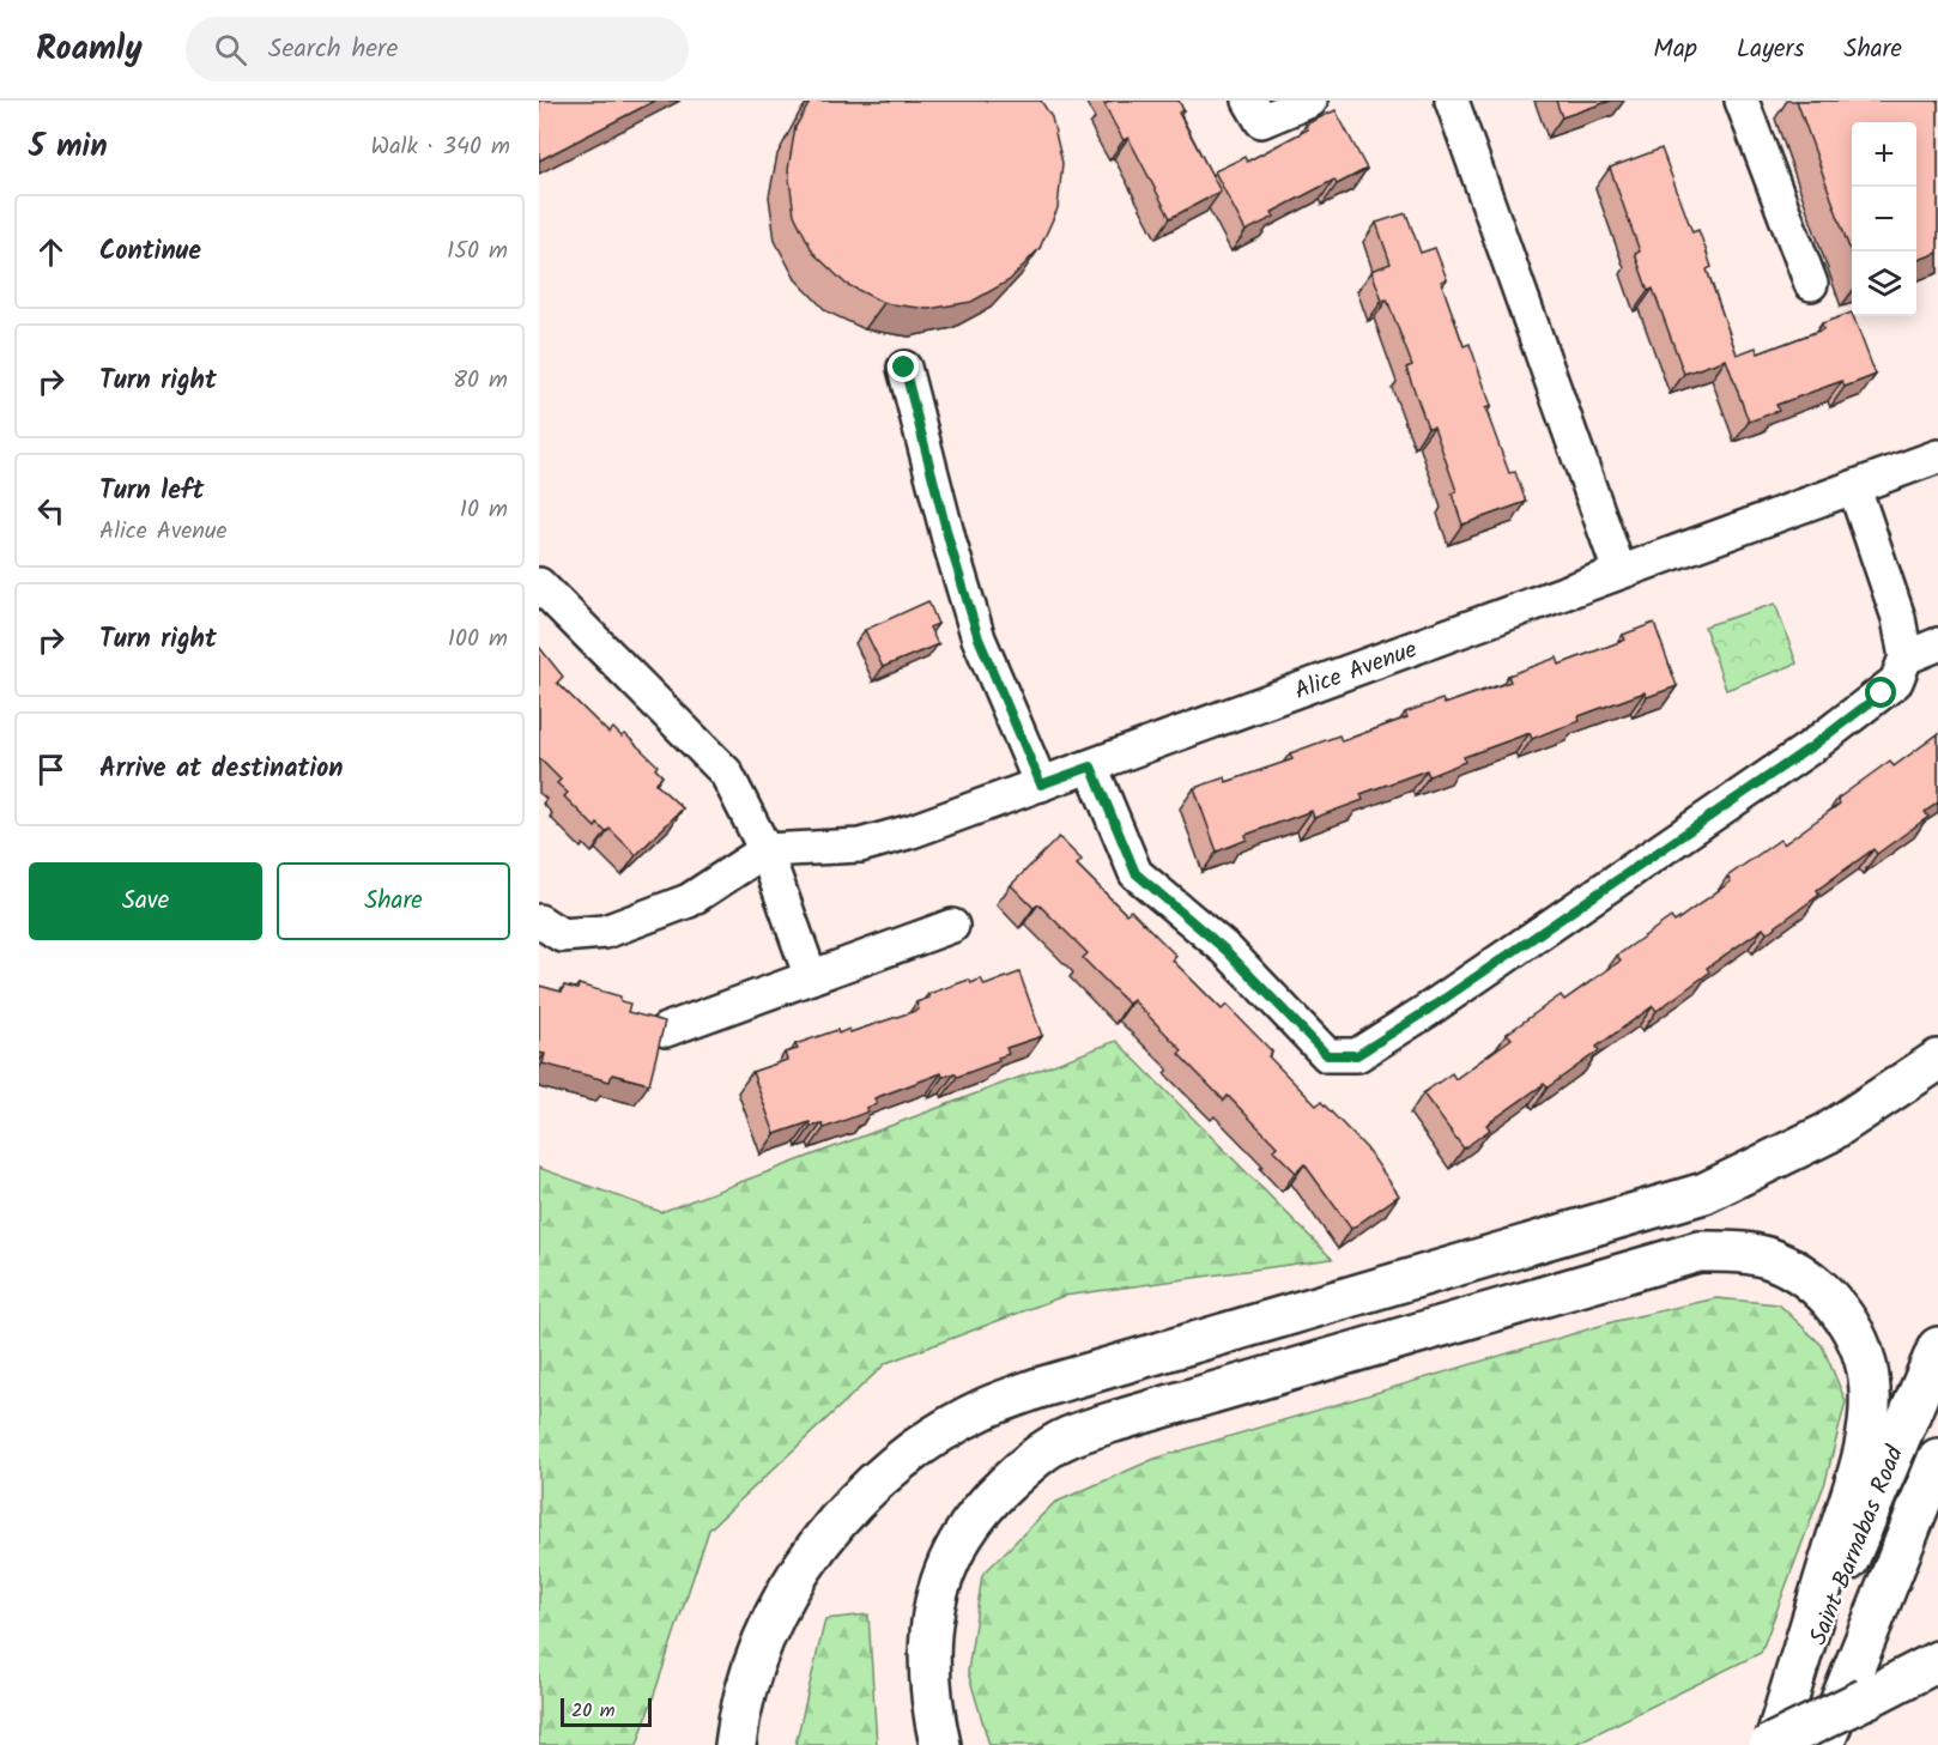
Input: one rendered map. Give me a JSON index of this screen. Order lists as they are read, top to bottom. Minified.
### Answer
{"streets":{"main road":["Saint Barnabas Road"],"street":["Alice Avenue"]},"scale_bar":"20 m","page":{"header":"Roamly","search":"Search here","nav":["Map","Layers","Share"],"heading":["5 min","Walk · 340 m"],"map_buttons":["+","−"],"list":[["Continue","150 m"],["Turn right","80 m"],["Turn left","Alice Avenue","10 m"],["Turn right","100 m"],"Arrive at destination"],"buttons":["Save","Share"],"scale":"20 m"}}
